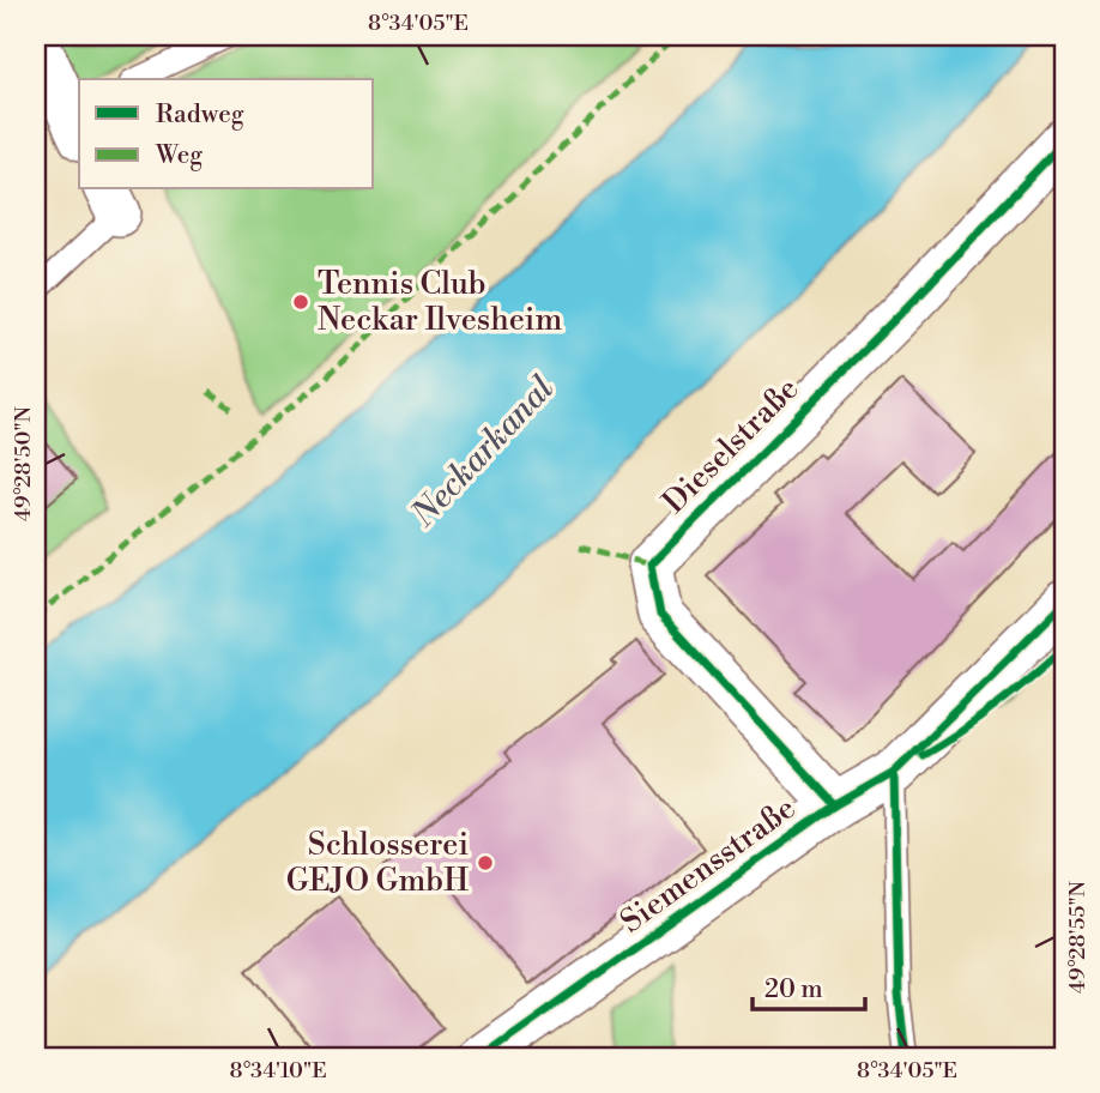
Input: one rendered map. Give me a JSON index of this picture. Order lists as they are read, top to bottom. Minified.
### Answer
{"streets":{"street":["Dieselstraße","Siemensstraße"]},"crossings":[["Dieselstraße","Siemensstraße"]],"water":["Neckarkanal"],"places":["Tennis Club Neckar Ilvesheim","Schlosserei GEJO GmbH"],"legend":["Radweg","Weg"],"scale_bar":"20 m","coordinates":["8°34'05\"E","49°28'50\"N","49°28'55\"N","8°34'10\"E"]}
